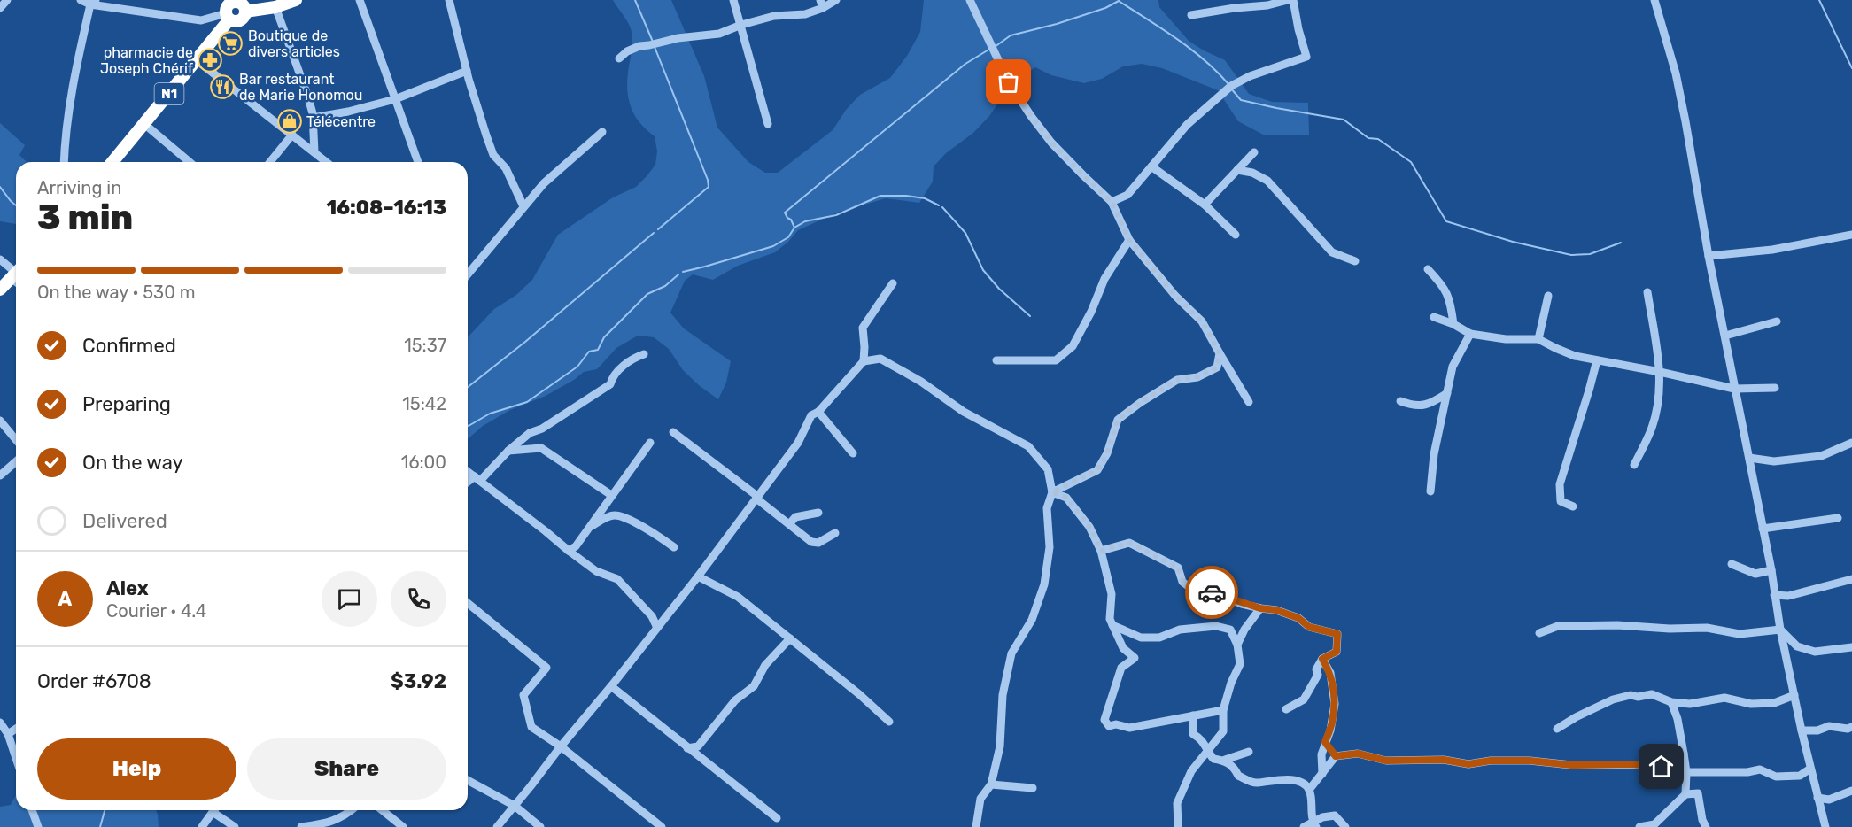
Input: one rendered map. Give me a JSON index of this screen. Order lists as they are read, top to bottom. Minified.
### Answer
{"streets":{"highway":["N1"]},"places":{"supermarket":["Boutique de divers articles"],"pharmacy":["pharmacie de Joseph Chérif"],"restaurant":["Bar restaurant de Marie Honomou"],"shop":["Télécentre"]},"page":{"heading":["3 min","Arriving in","16:08–16:13"],"panel":["Alex","Courier · 4.4","Order #6708","$3.92"],"bar":"On the way · 530 m","list":[["Confirmed","15:37"],["Preparing","15:42"],["On the way","16:00"],"Delivered"],"round":"A","buttons":["Help","Share"]}}
